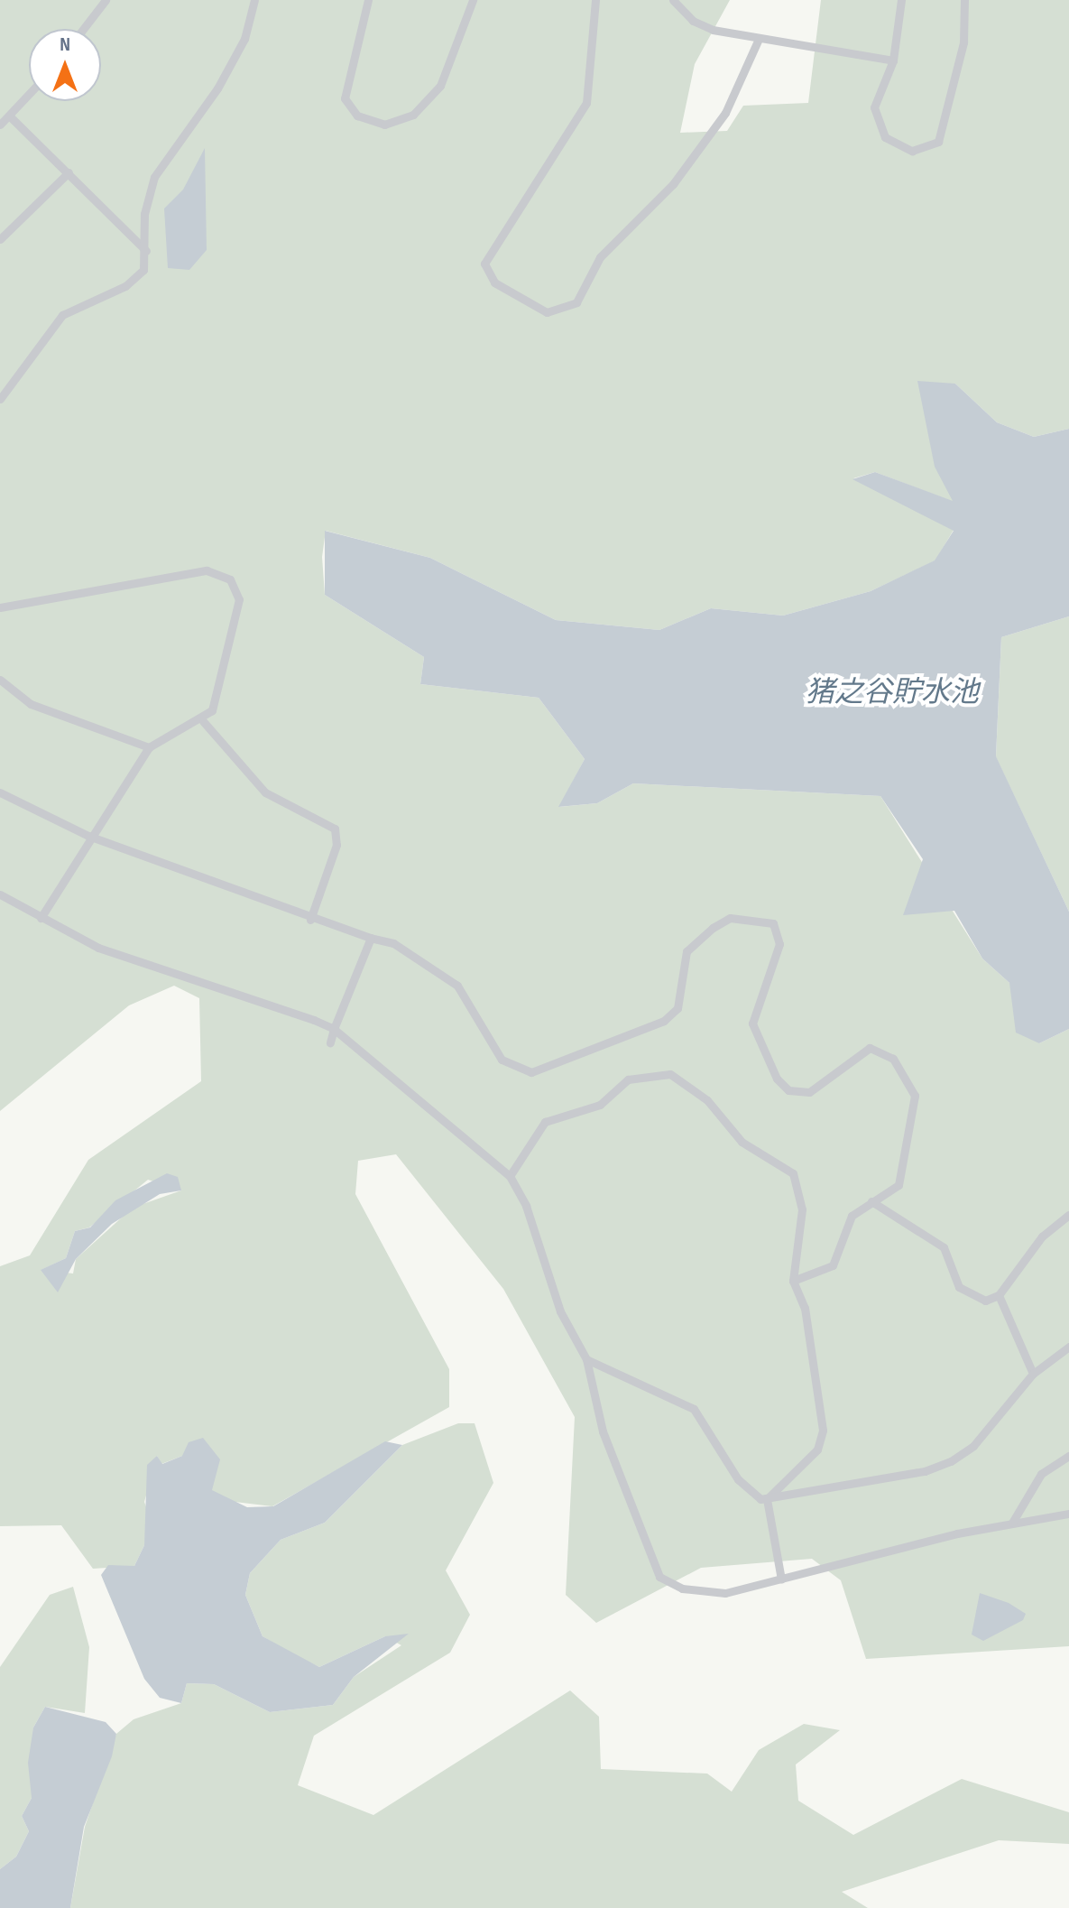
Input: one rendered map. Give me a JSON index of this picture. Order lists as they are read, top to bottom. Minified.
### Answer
{"water":["猪之谷貯水池"],"north":"top"}
